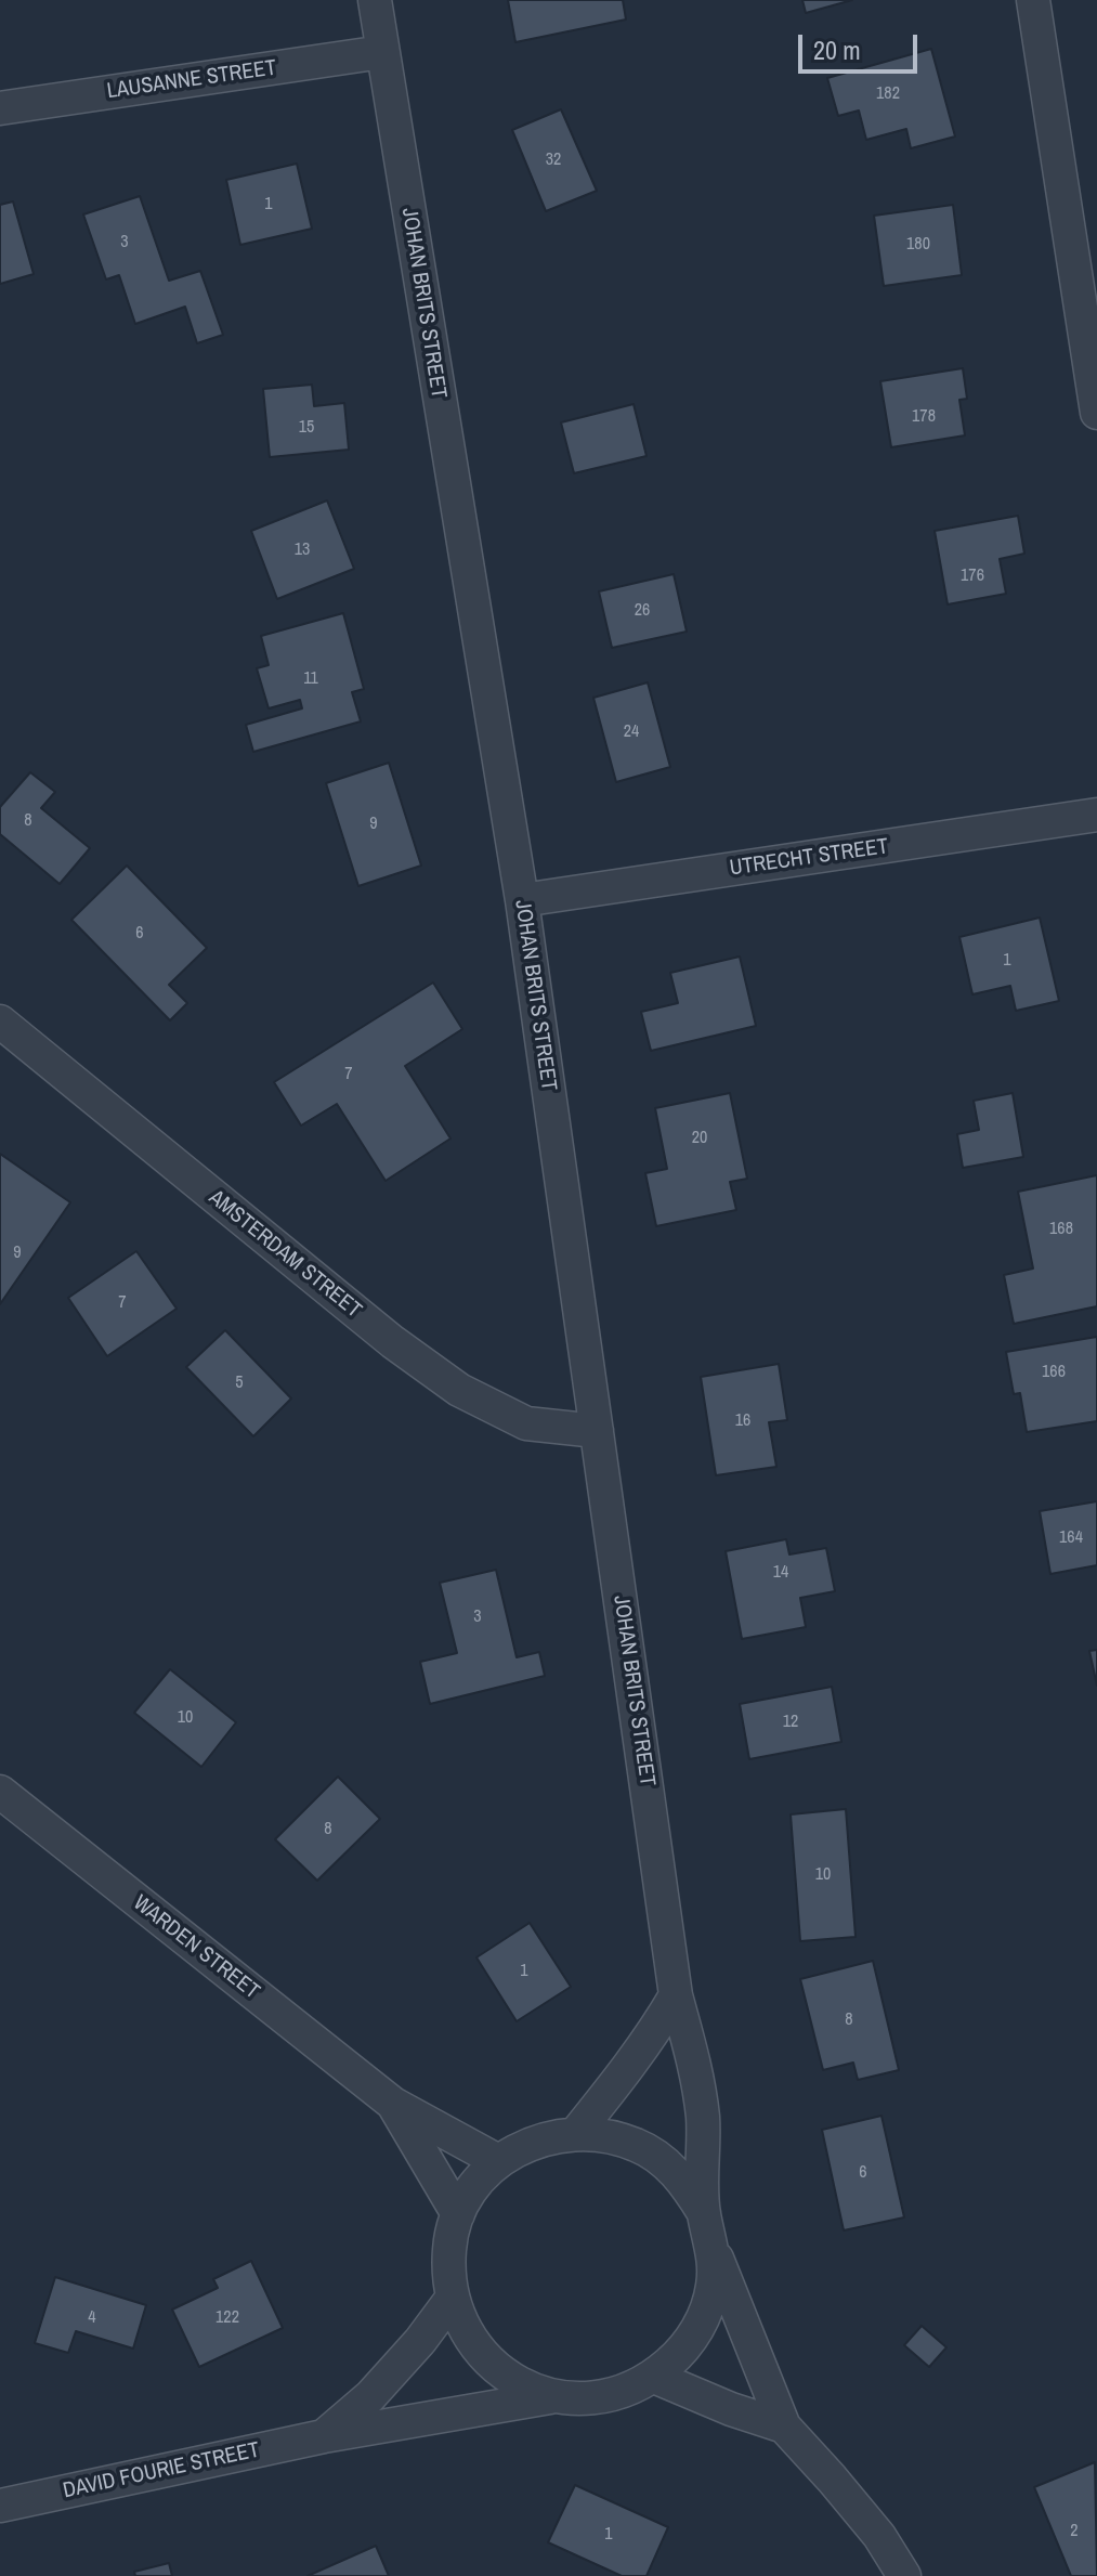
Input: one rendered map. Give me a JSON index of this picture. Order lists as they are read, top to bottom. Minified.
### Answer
{"streets":{"street":["LAUSANNE STREET","JOHAN BRITS STREET","UTRECHT STREET","AMSTERDAM STREET","WARDEN STREET","DAVID FOURIE STREET"]},"crossings":[["LAUSANNE STREET","JOHAN BRITS STREET"],["JOHAN BRITS STREET","UTRECHT STREET"],["JOHAN BRITS STREET","AMSTERDAM STREET"],["JOHAN BRITS STREET","WARDEN STREET"],["JOHAN BRITS STREET","DAVID FOURIE STREET"],["WARDEN STREET","DAVID FOURIE STREET"]],"house_numbers":["182","32","1","3","180","178","15","13","176","26","11","24","8","9","6","1","7","20","168","9","7","166","5","16","164","14","3","10","12","8","10","1","8","6","4","122","2","1"],"scale_bar":"20 m"}
